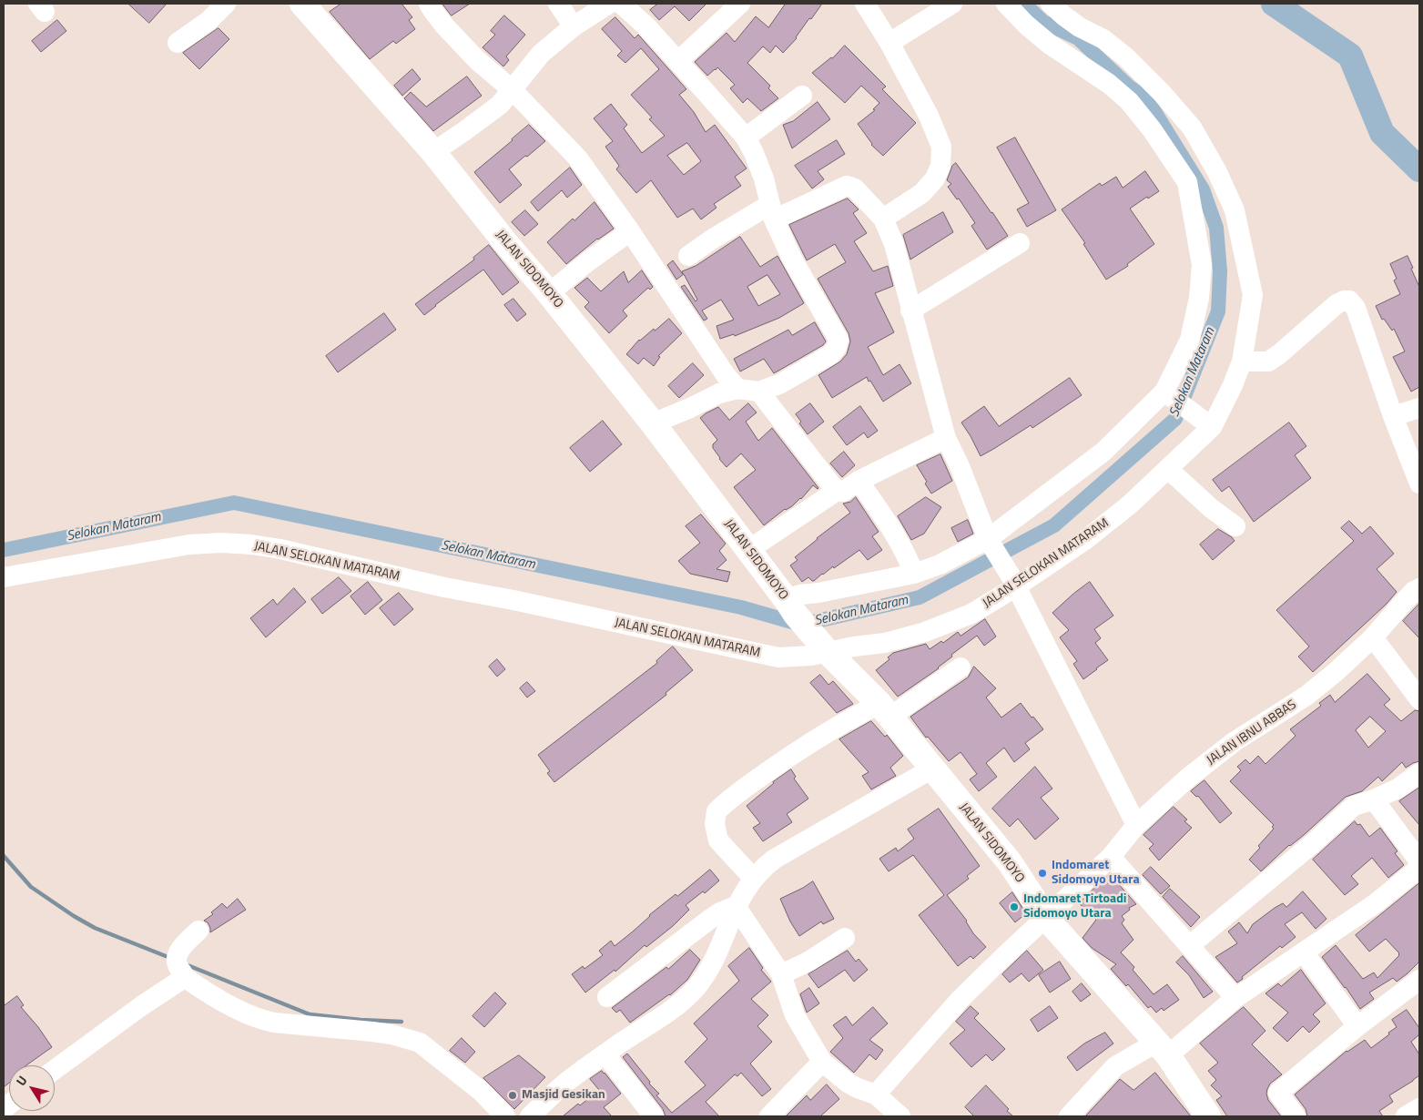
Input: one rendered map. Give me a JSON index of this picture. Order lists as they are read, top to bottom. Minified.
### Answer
{"streets":{"main road":["JALAN SIDOMOYO"],"street":["JALAN SELOKAN MATARAM","JALAN IBNU ABBAS"]},"crossings":[["JALAN SIDOMOYO","JALAN SELOKAN MATARAM"],["JALAN SIDOMOYO","JALAN IBNU ABBAS"]],"water":["Selokan Mataram"],"places":["Indomaret Sidomoyo Utara","Indomaret Tirtoadi Sidomoyo Utara","Masjid Gesikan"],"north":"top left"}
